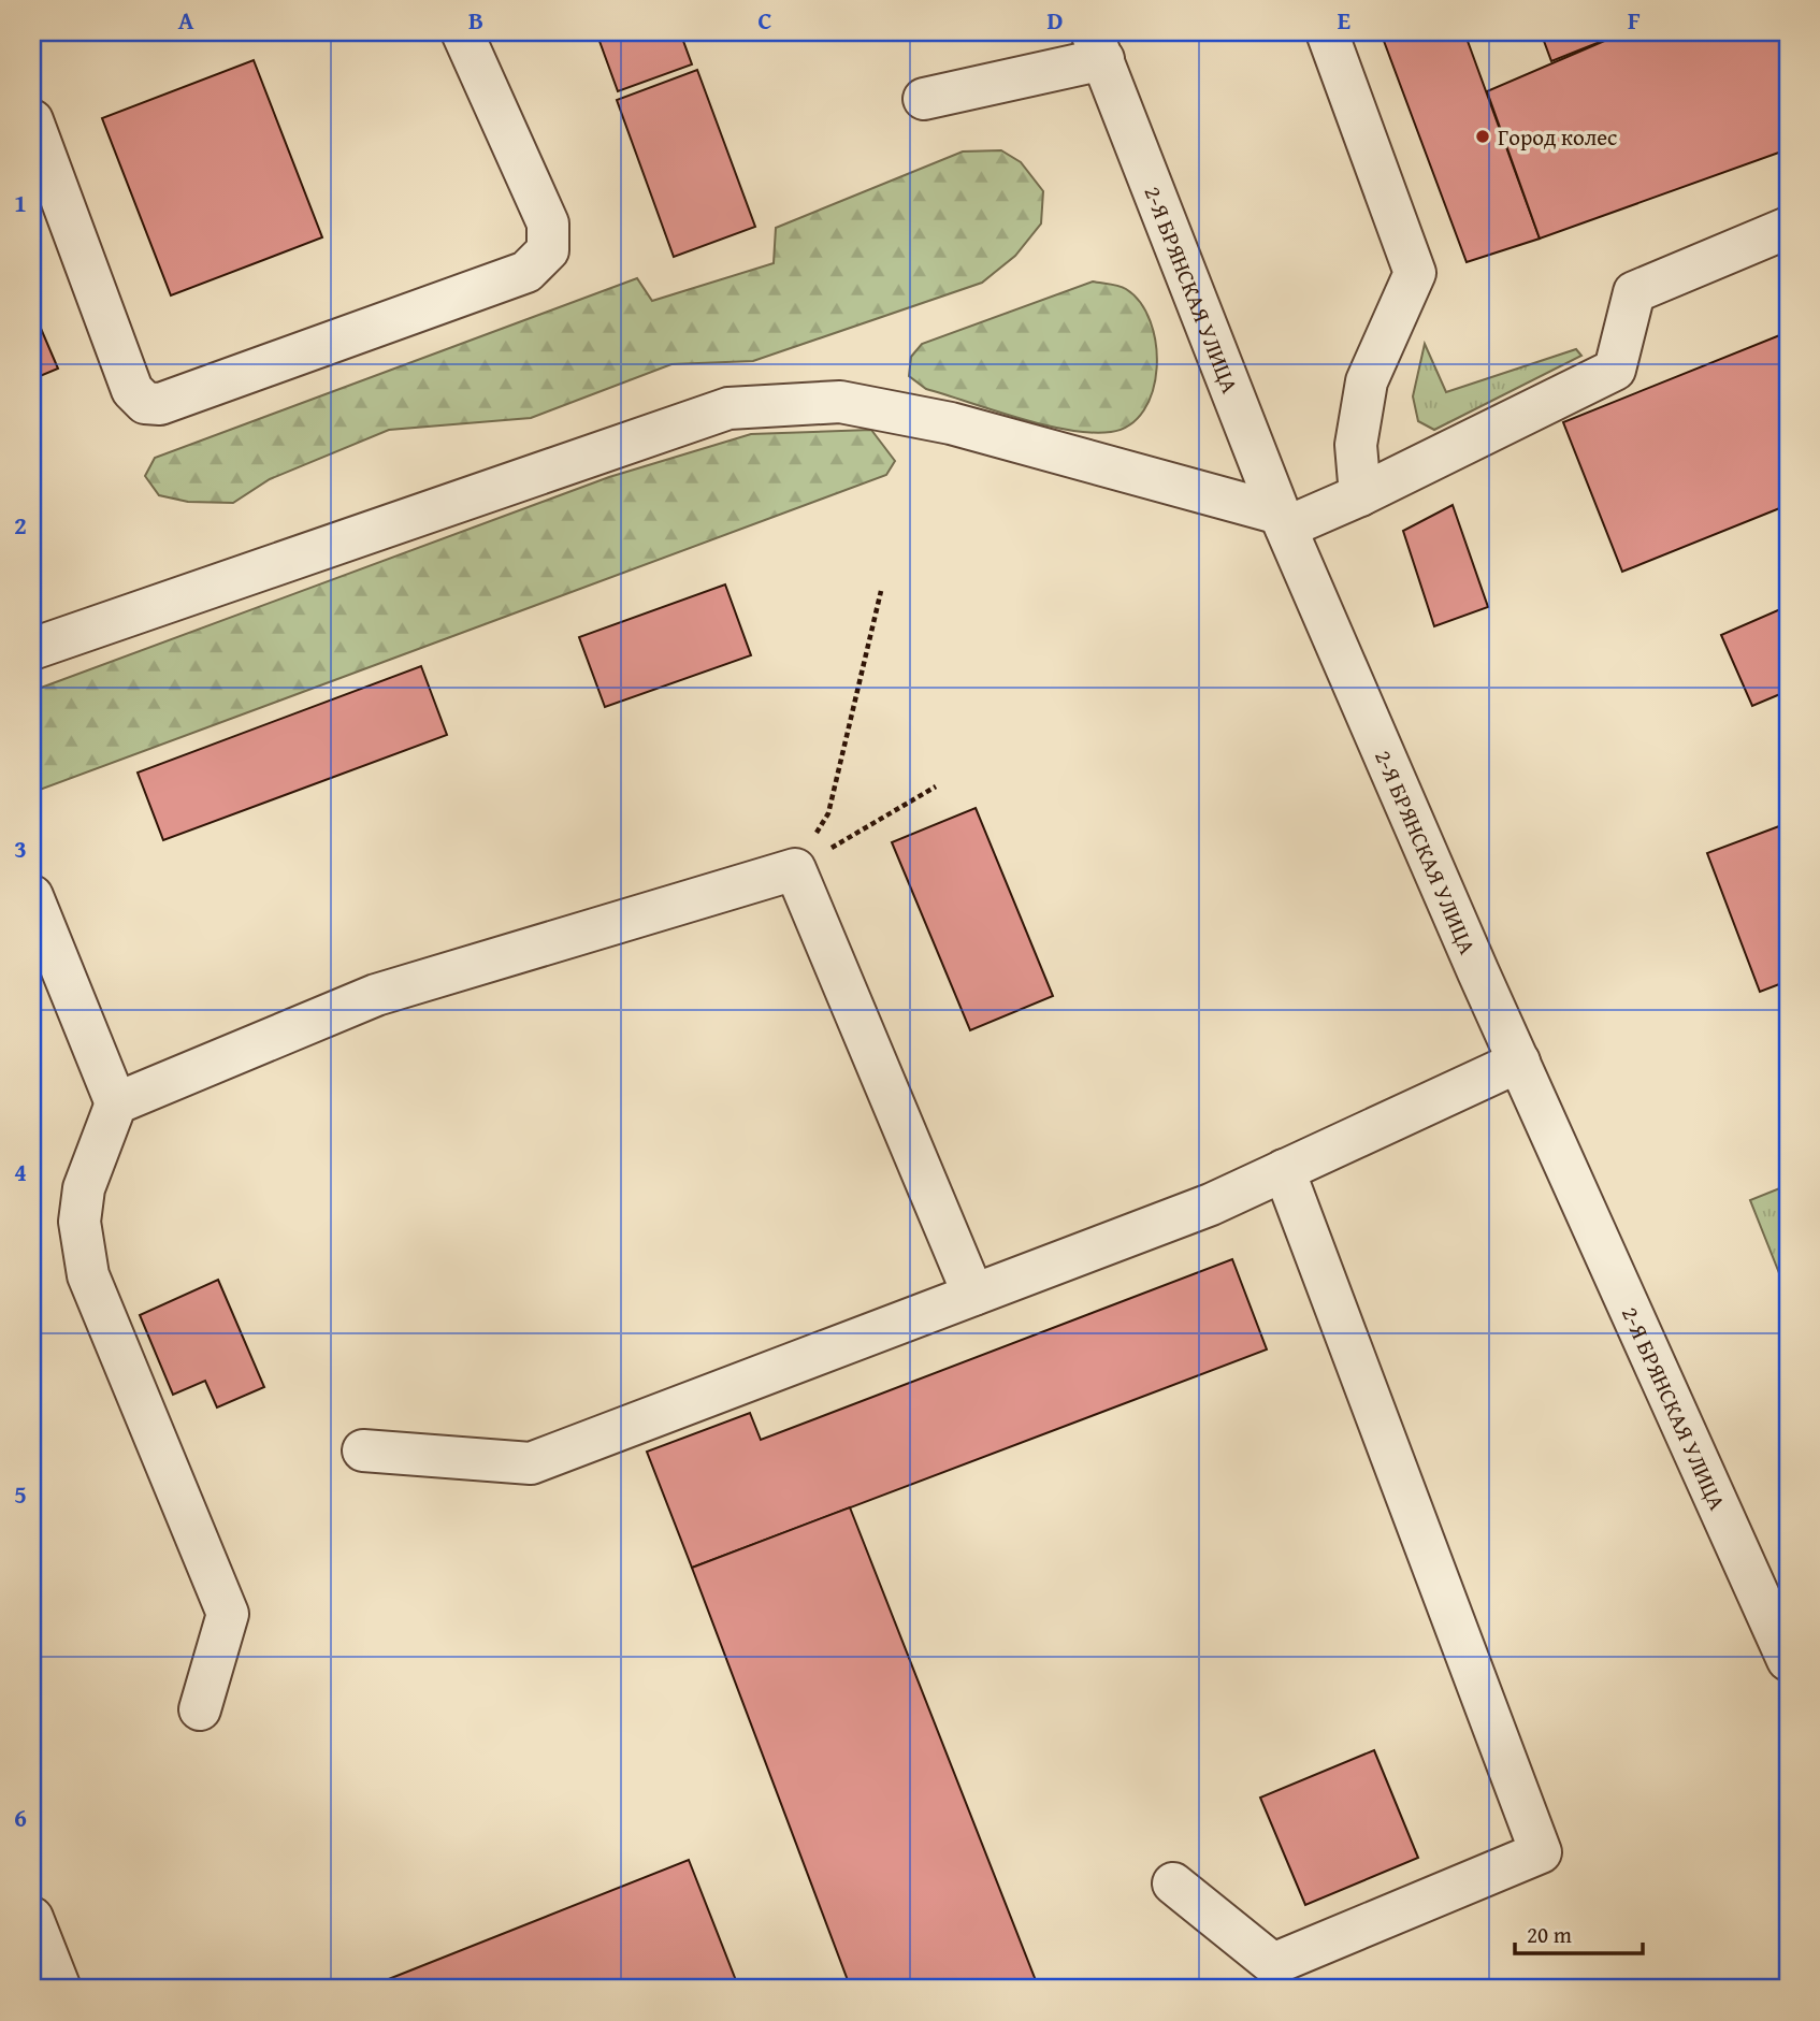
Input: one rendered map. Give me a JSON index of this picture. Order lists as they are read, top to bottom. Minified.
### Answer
{"streets":{"street":["2-Я БРЯНСКАЯ УЛИЦА"]},"places":["Город колес"],"scale_bar":"20 m","grid":{"columns":["A","B","C","D","E","F"],"rows":["1","2","3","4","5","6"]}}
